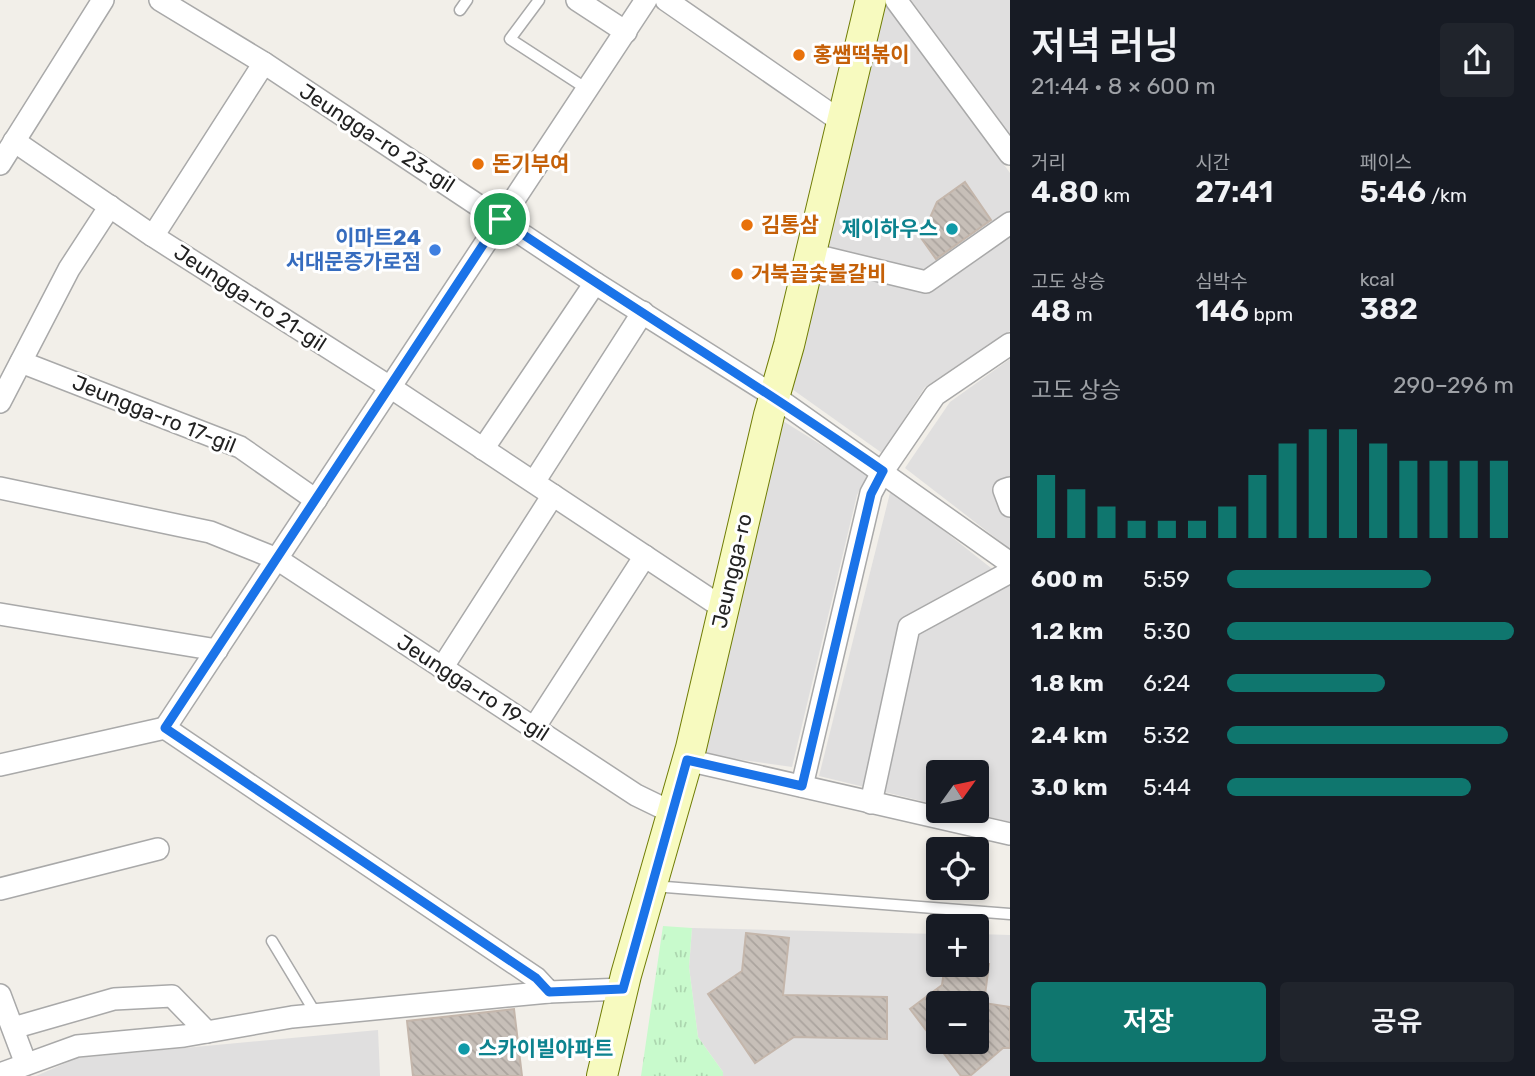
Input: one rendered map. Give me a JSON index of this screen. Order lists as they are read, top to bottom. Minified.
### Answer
{"streets":{"main road":["Jeungga-ro"],"street":["Jeungga-ro 23-gil","Jeungga-ro 21-gil","Jeungga-ro 17-gil","Jeungga-ro 19-gil"]},"crossings":[["Jeungga-ro 23-gil","Jeungga-ro"],["Jeungga-ro 21-gil","Jeungga-ro"],["Jeungga-ro","Jeungga-ro 19-gil"]],"places":["홍쌤떡볶이","돈기부여","김통삼","제이하우스","이마트24 서대문증가로점","거북골숯불갈비","스카이빌아파트"],"north":"top right","page":{"heading":["저녁 러닝","21:44 · 8 × 600 m"],"stats":[["거리","4.80 km"],["시간","27:41"],["페이스","5:46 /km"],["고도 상승","48 m"],["심박수","146 bpm"],["kcal","382"]],"chart":["고도 상승","290–296 m"],"list":[{"name":"600 m","note":"5:59"},{"name":"1.2 km","note":"5:30"},{"name":"1.8 km","note":"6:24"},{"name":"2.4 km","note":"5:32"},{"name":"3.0 km","note":"5:44"}],"map_buttons":["+","−"],"buttons":["저장","공유"]}}
